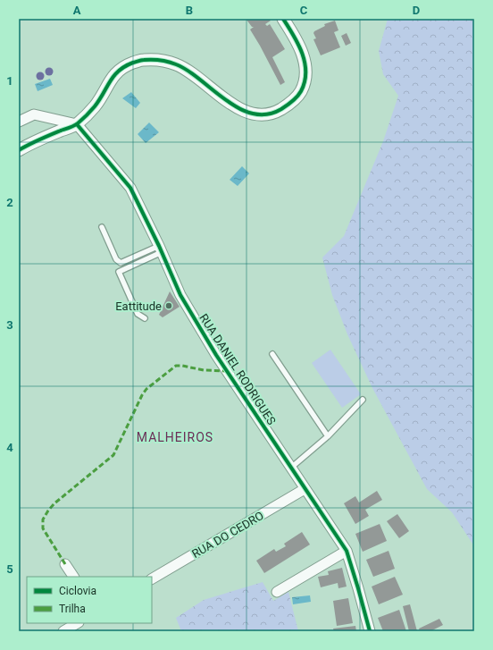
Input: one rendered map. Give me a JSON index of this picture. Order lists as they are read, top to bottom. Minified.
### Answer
{"streets":{"street":["RUA DANIEL RODRIGUES","RUA DO CEDRO"]},"crossings":[["RUA DANIEL RODRIGUES","RUA DO CEDRO"]],"districts":["MALHEIROS"],"places":["Eattitude"],"legend":["Ciclovia","Trilha"],"grid":{"columns":["A","B","C","D"],"rows":["1","2","3","4","5"]}}
